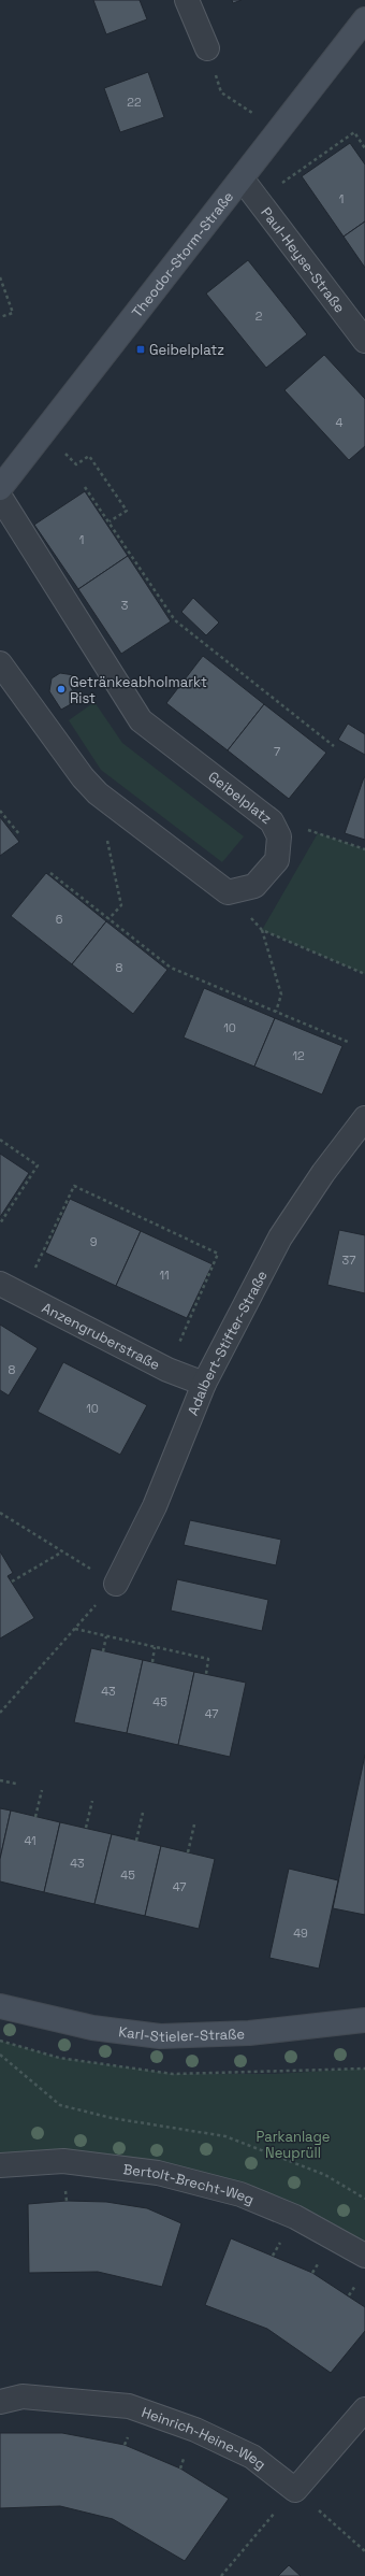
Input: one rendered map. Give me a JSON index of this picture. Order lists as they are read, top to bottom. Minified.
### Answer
{"streets":{"street":["Theodor-Storm-Straße","Paul-Heyse-Straße","Geibelplatz","Anzengruberstraße","Adalbert-Stifter-Straße","Karl-Stieler-Straße","Bertolt-Brecht-Weg","Heinrich-Heine-Weg"]},"crossings":[["Theodor-Storm-Straße","Paul-Heyse-Straße"],["Anzengruberstraße","Adalbert-Stifter-Straße"]],"parks":["Parkanlage Neuprüll"],"places":{"transit":["Geibelplatz"],"other":["Getränkeabholmarkt Rist"]},"house_numbers":["22","1","2","4","1","3","7","6","8","10","12","9","37","11","8","10","43","45","47","41","43","45","47","49"]}
